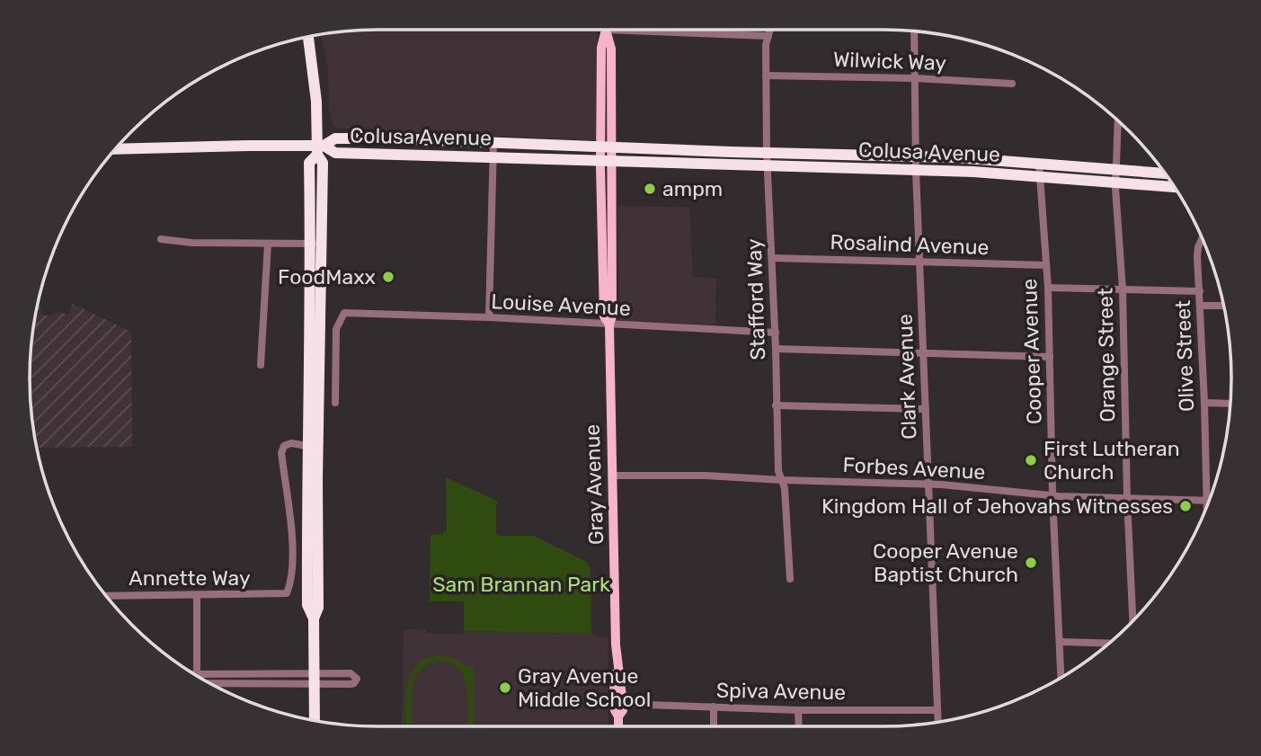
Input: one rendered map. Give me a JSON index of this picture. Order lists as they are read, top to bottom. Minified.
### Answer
{"streets":{"highway":["Colusa Avenue"],"main road":["Gray Avenue"],"street":["Wilwick Way","Rosalind Avenue","Stafford Way","Louise Avenue","Cooper Avenue","Orange Street","Olive Street","Clark Avenue","Forbes Avenue","Annette Way","Spiva Avenue"]},"crossings":[["Wilwick Way","Stafford Way"],["Wilwick Way","Clark Avenue"],["Colusa Avenue","Stafford Way"],["Colusa Avenue","Cooper Avenue"],["Colusa Avenue","Orange Street"],["Colusa Avenue","Clark Avenue"],["Colusa Avenue","Gray Avenue"],["Rosalind Avenue","Stafford Way"],["Rosalind Avenue","Cooper Avenue"],["Rosalind Avenue","Clark Avenue"],["Stafford Way","Louise Avenue"],["Stafford Way","Forbes Avenue"],["Louise Avenue","Gray Avenue"],["Cooper Avenue","Forbes Avenue"],["Orange Street","Forbes Avenue"],["Clark Avenue","Forbes Avenue"],["Clark Avenue","Spiva Avenue"],["Forbes Avenue","Gray Avenue"],["Gray Avenue","Spiva Avenue"]],"parks":["Sam Brannan Park"],"places":["ampm","FoodMaxx","First Lutheran Church","Kingdom Hall of Jehovahs Witnesses","Cooper Avenue Baptist Church","Gray Avenue Middle School"]}
